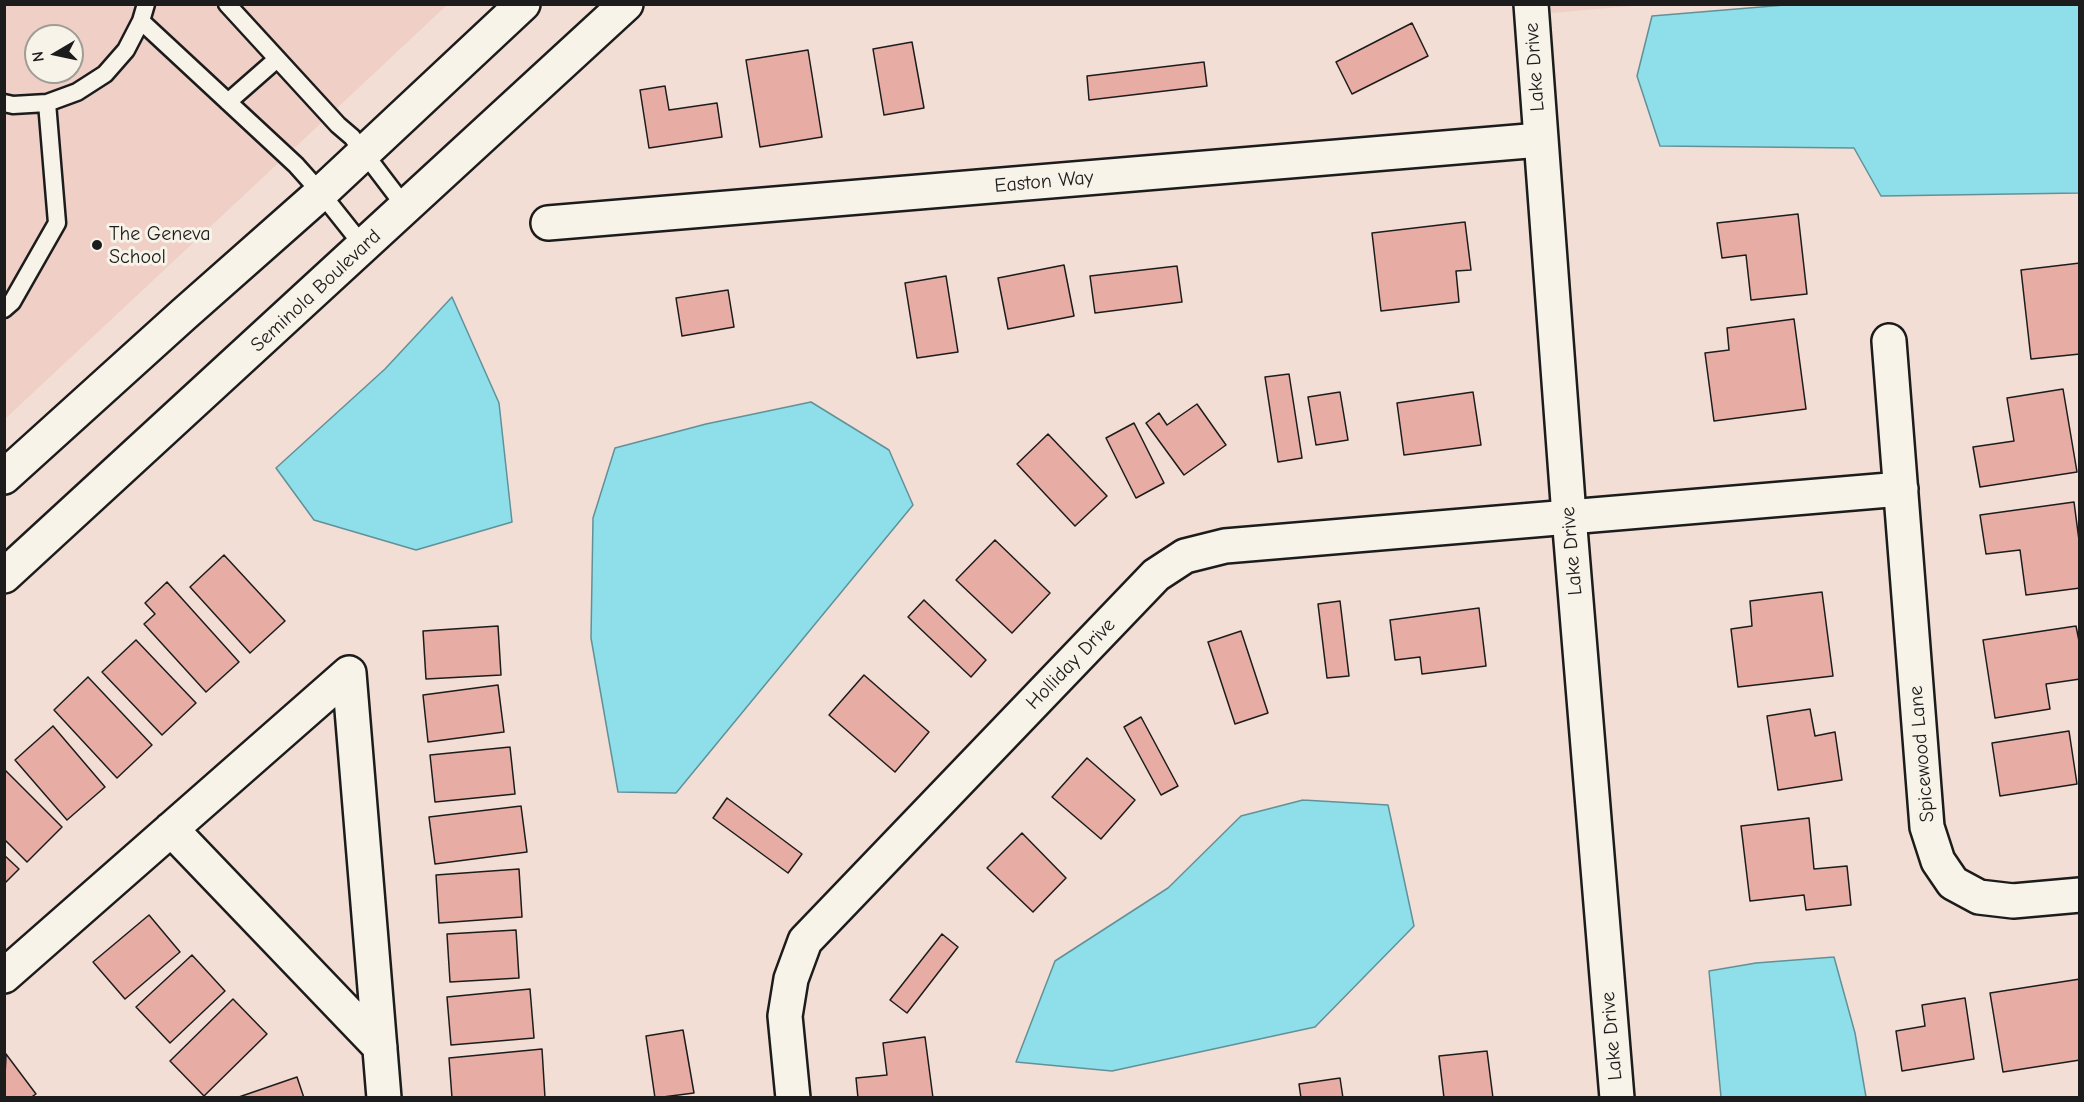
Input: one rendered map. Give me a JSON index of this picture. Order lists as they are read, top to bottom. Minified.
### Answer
{"streets":{"street":["Lake Drive","Easton Way","Seminola Boulevard","Holliday Drive","Spicewood Lane"]},"crossings":[["Lake Drive","Easton Way"],["Lake Drive","Holliday Drive"]],"places":["The Geneva School"],"north":"left"}
